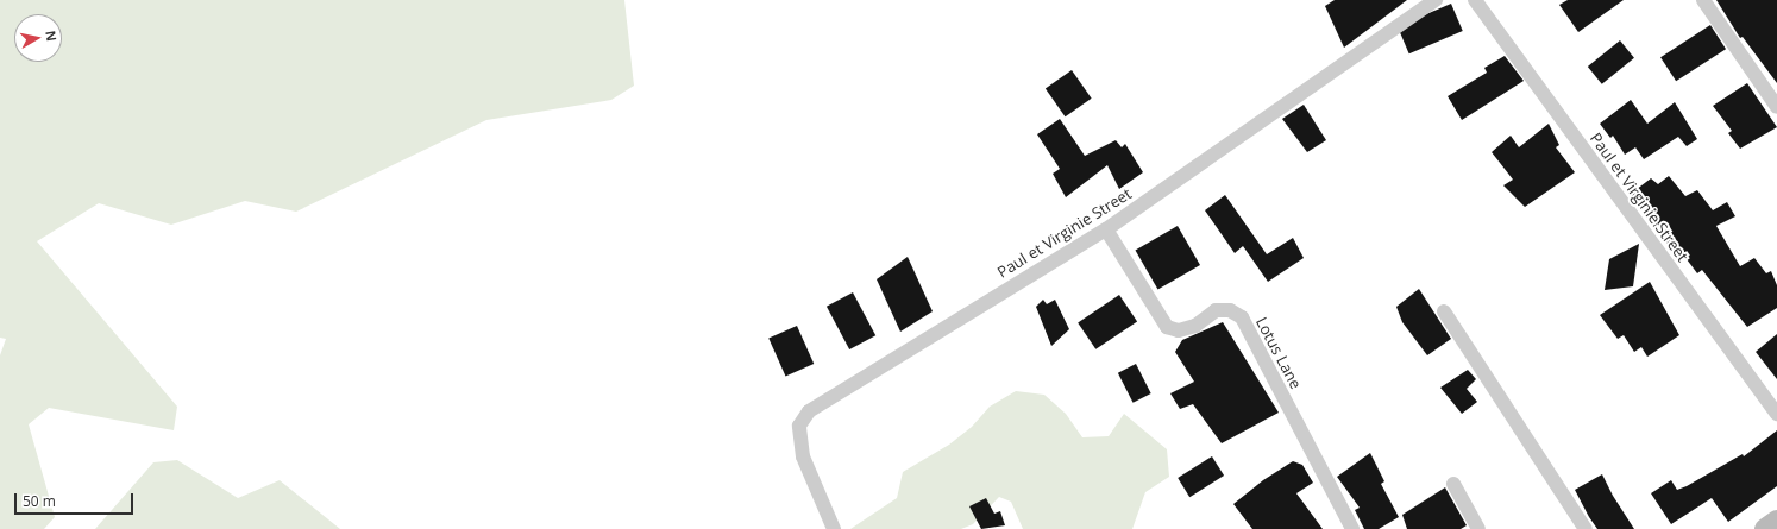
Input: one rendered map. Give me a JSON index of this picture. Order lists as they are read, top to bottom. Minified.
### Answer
{"streets":{"street":["Paul et Virginie Street","Lotus Lane"]},"crossings":[["Paul et Virginie Street","Lotus Lane"]],"scale_bar":"50 m","north":"right"}
